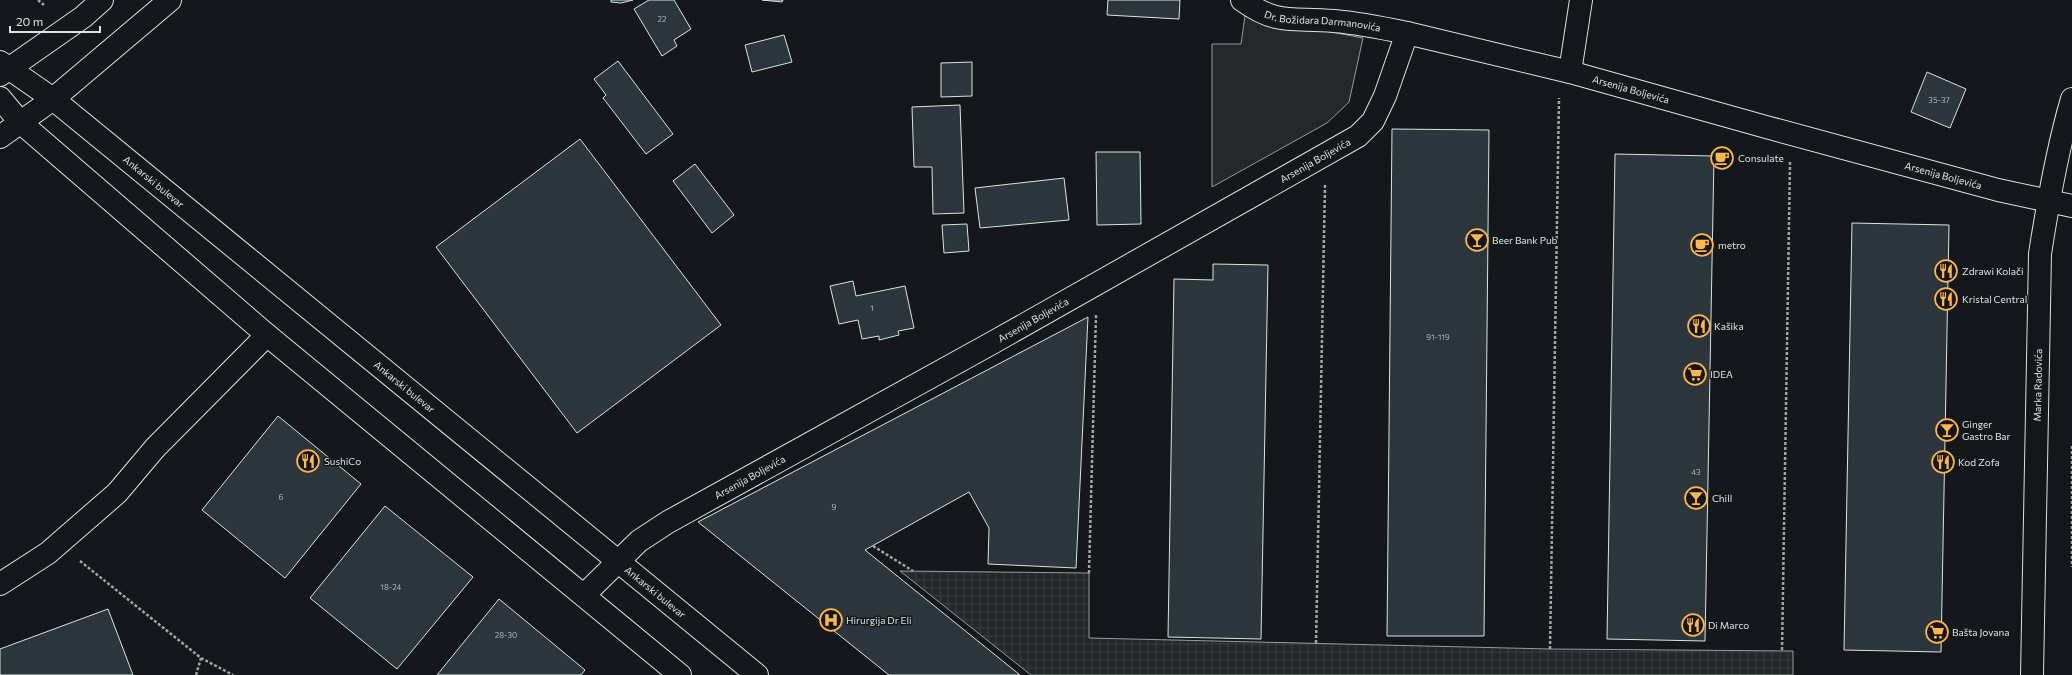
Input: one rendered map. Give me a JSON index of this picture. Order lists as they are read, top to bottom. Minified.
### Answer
{"streets":{"street":["Dr. Božidara Darmanovića","Arsenija Boljevića","Ankarski bulevar","Marka Radovića"]},"crossings":[["Dr. Božidara Darmanovića","Arsenija Boljevića"],["Arsenija Boljevića","Ankarski bulevar"],["Arsenija Boljevića","Marka Radovića"]],"places":{"cafe":["Consulate","metro"],"bar":["Beer Bank Pub","Ginger Gastro Bar","Chill"],"restaurant":["Zdrawi Kolači","Kristal Central","Kašika","SushiCo","Kod Zofa","Di Marco"],"supermarket":["IDEA","Bašta Jovana"],"hospital":["Hirurgija Dr Eli"]},"house_numbers":["22","35-37","1","91-119","43","6","9","18-24","28-30"],"scale_bar":"20 m"}
